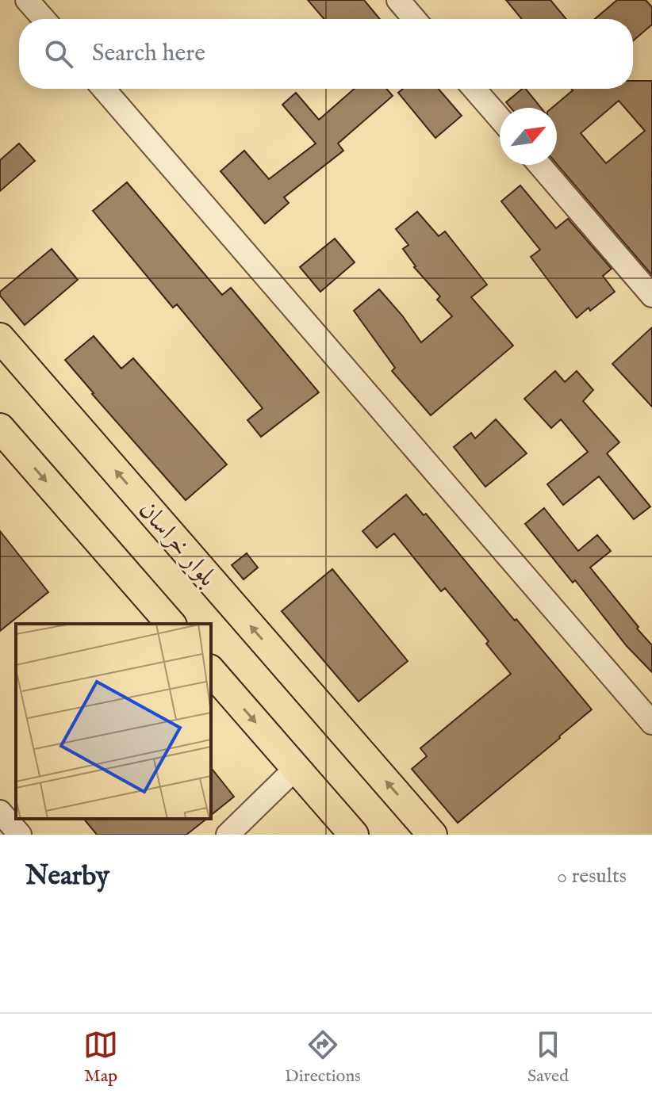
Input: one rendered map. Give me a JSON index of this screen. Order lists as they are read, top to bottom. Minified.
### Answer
{"streets":{"main road":["بلوار خراسان"]},"north":"top right","page":{"search":"Search here","heading":["Nearby","0 results"],"nav":["Map","Directions","Saved"]}}
